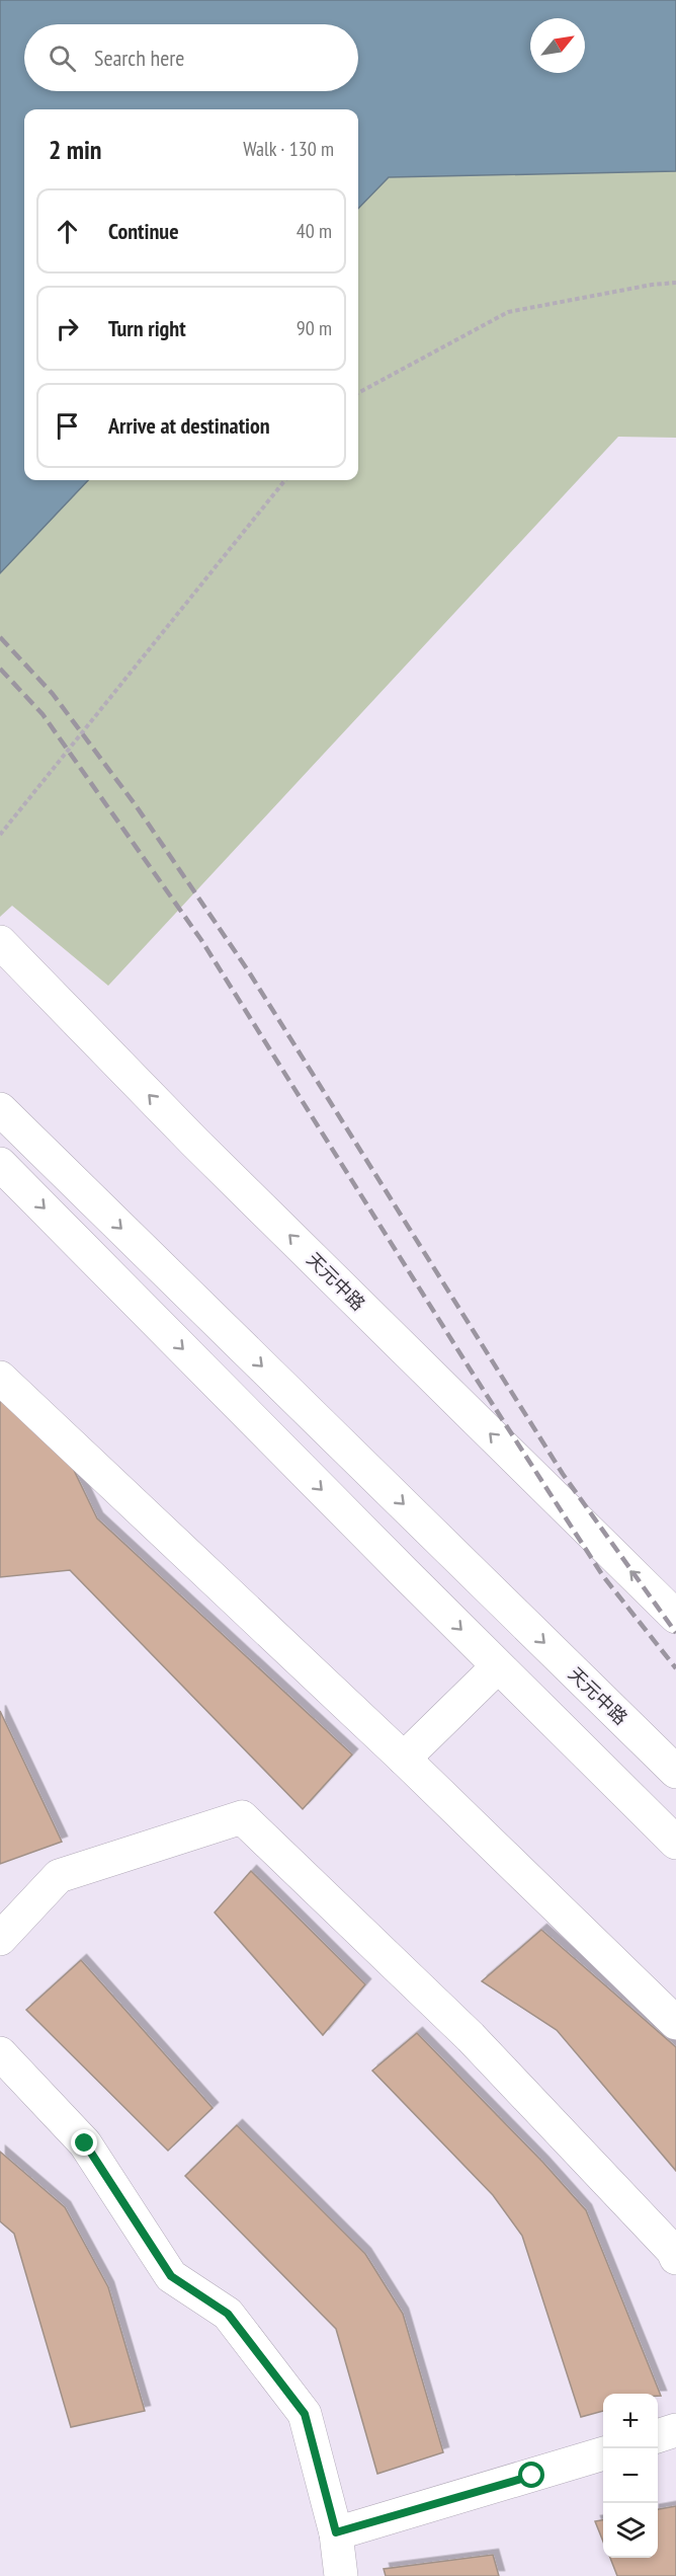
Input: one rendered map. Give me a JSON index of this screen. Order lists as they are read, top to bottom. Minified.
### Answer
{"streets":{"main road":["天元中路"]},"north":"top right","page":{"search":"Search here","heading":["2 min","Walk · 130 m"],"list":[["Continue","40 m"],["Turn right","90 m"],"Arrive at destination"],"map_buttons":["+","−"]}}
